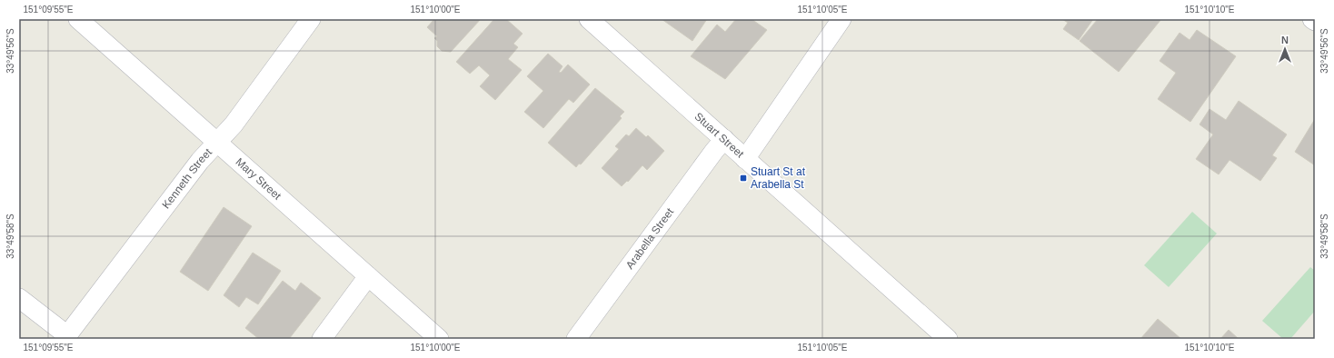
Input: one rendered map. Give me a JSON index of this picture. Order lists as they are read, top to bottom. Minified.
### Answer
{"streets":{"street":["Stuart Street","Kenneth Street","Mary Street","Arabella Street"]},"crossings":[["Stuart Street","Arabella Street"],["Kenneth Street","Mary Street"]],"places":{"transit":["Stuart St at Arabella St"]},"north":"top","coordinates":["151°09'55\"E","151°10'00\"E","151°10'05\"E","151°10'10\"E","33°49'56\"S","33°49'58\"S"]}
